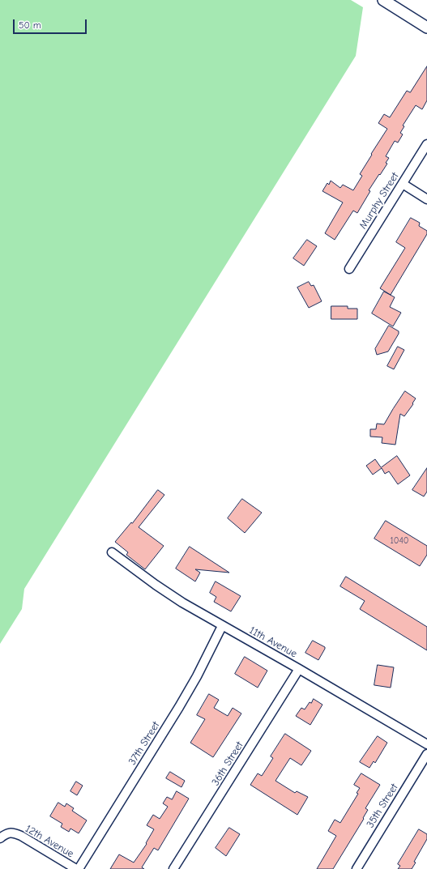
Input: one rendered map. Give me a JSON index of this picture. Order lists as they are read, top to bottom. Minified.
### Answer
{"streets":{"street":["Murphy Street","11th Avenue","37th Street","36th Street","35th Street","12th Avenue"]},"crossings":[["11th Avenue","37th Street"],["11th Avenue","36th Street"],["37th Street","12th Avenue"]],"house_numbers":["1040"],"scale_bar":"50 m"}
